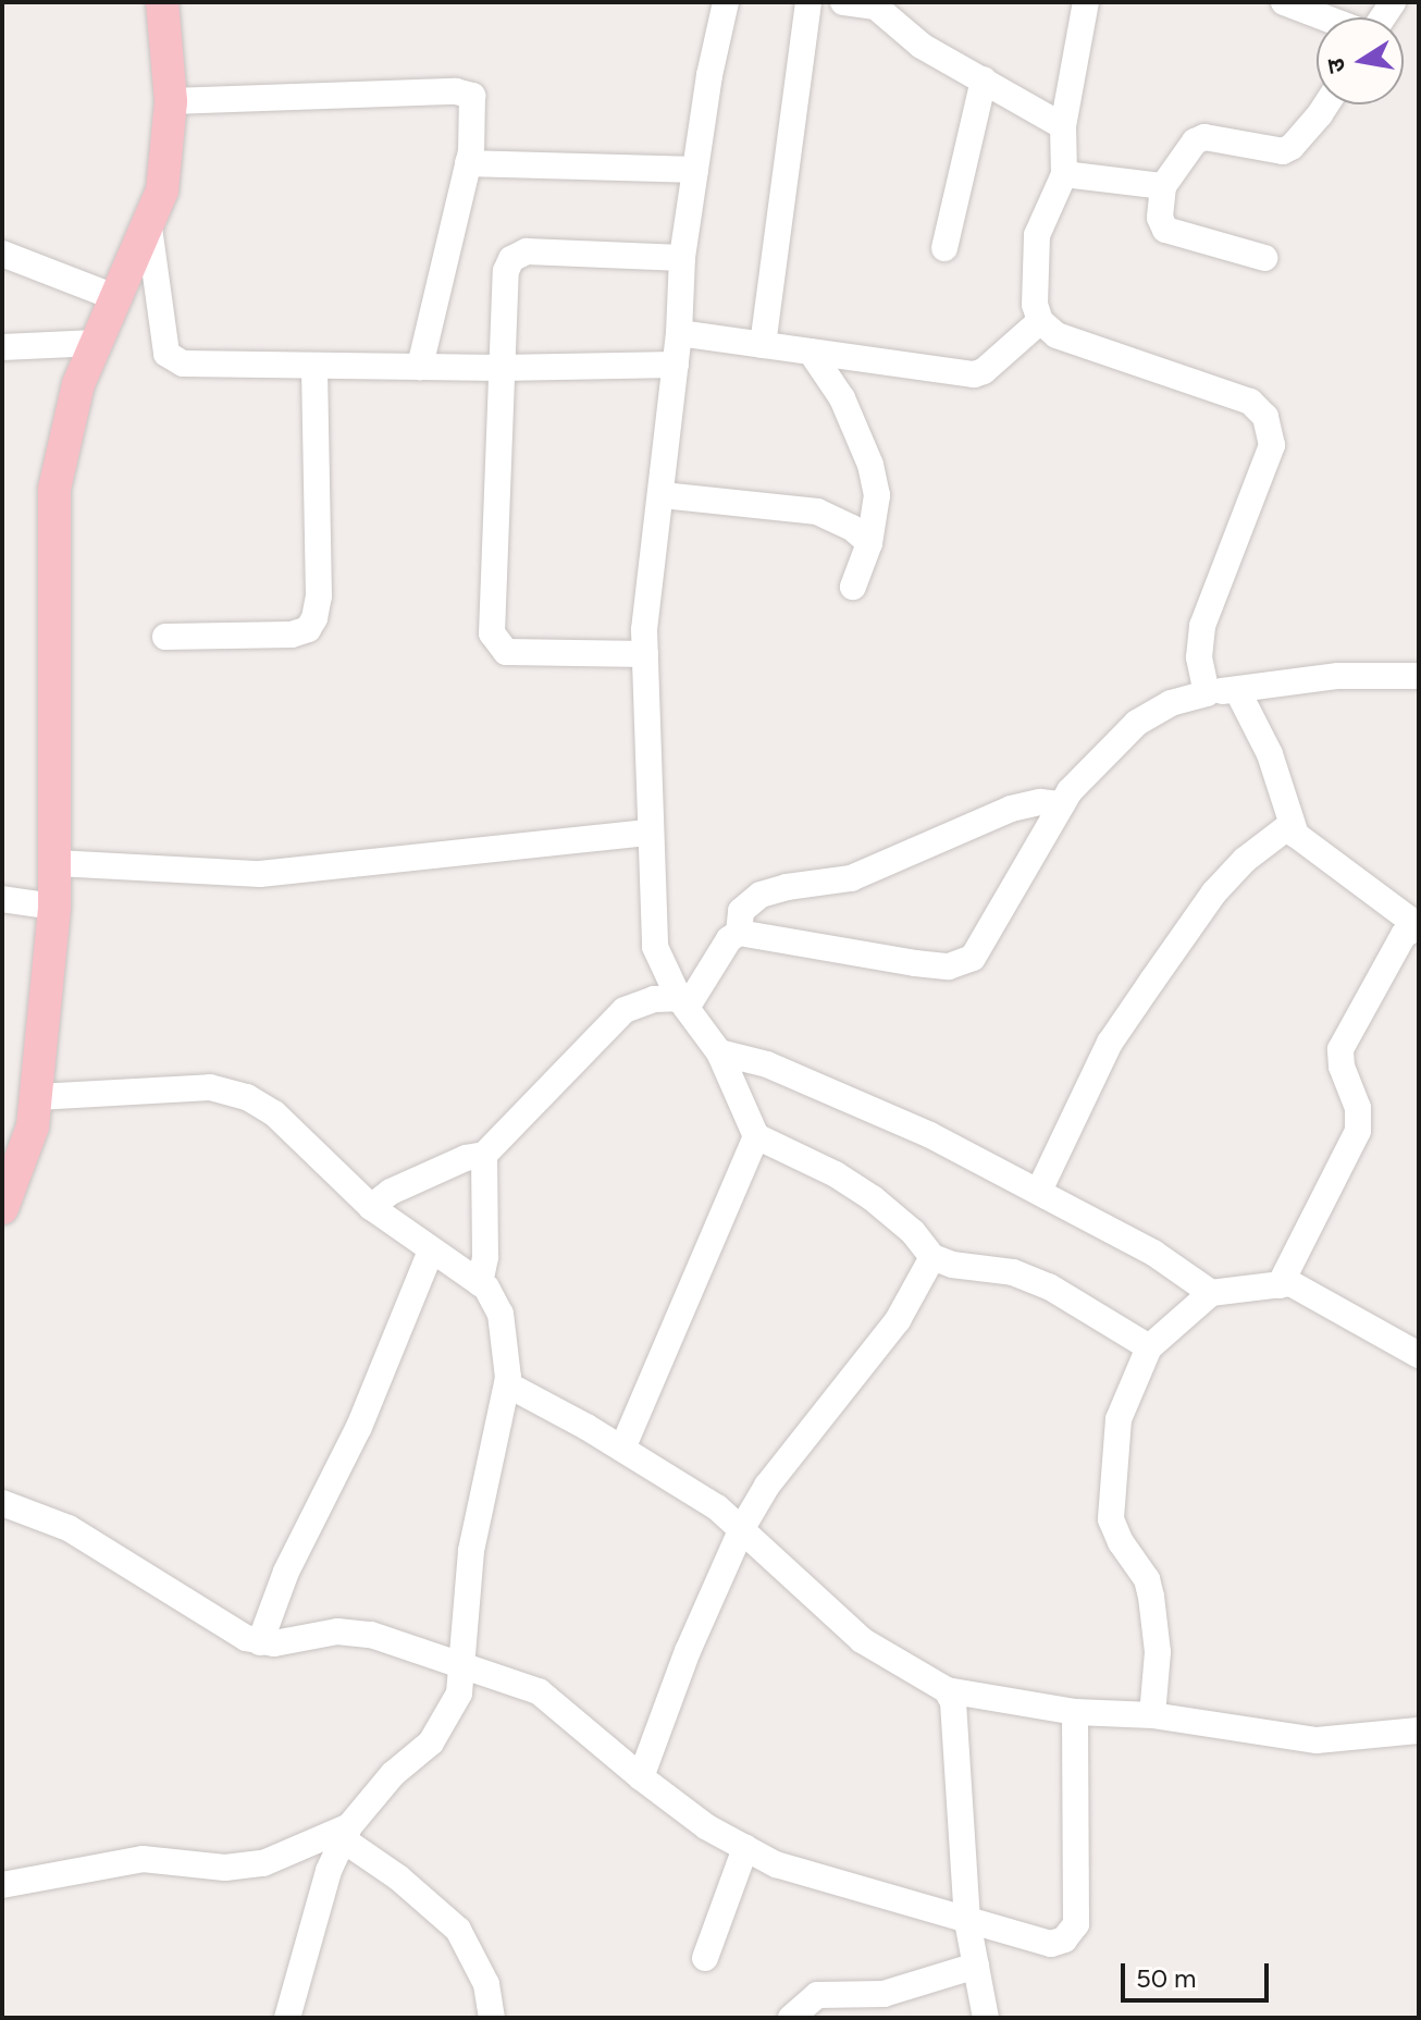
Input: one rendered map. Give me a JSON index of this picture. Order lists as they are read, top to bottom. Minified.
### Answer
{"scale_bar":"50 m","north":"left"}
